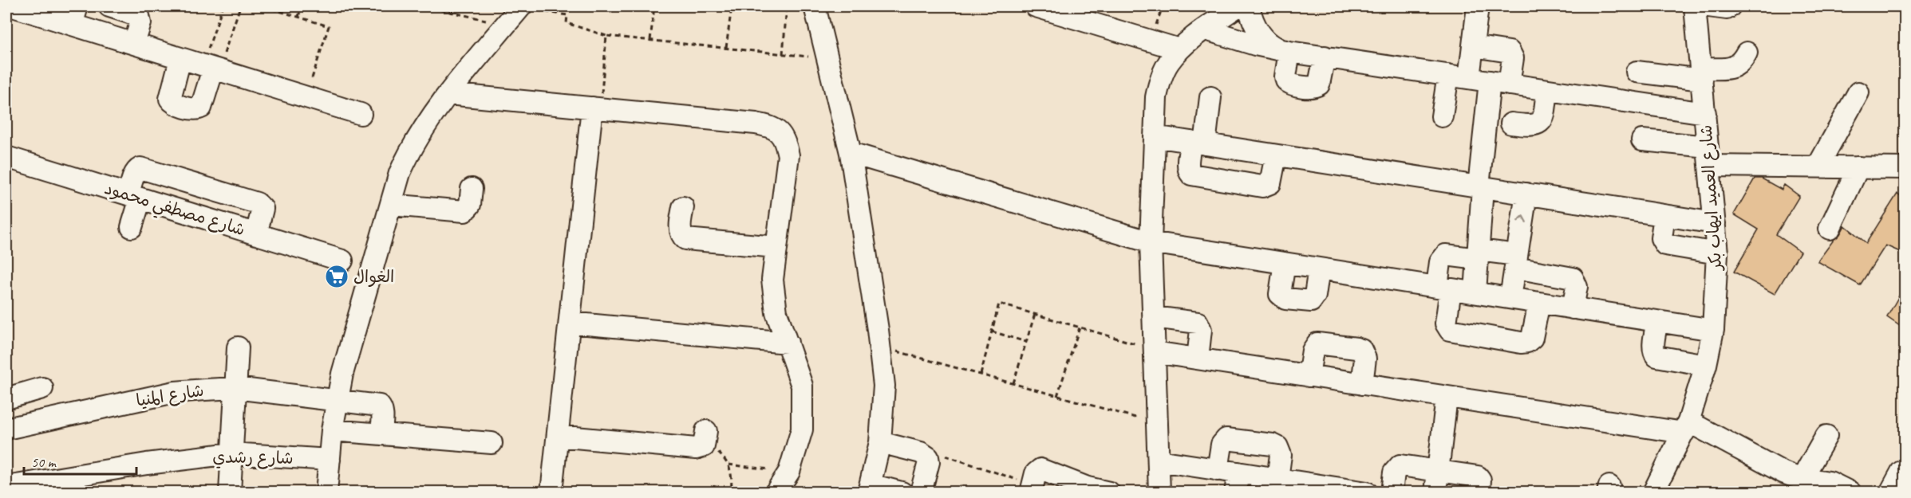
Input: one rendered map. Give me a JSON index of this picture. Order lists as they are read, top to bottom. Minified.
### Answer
{"streets":{"street":["شارع العميد ايهاب بكر","شارع مصطفي محمود","شارع المنيا","شارع رشدي"]},"places":{"supermarket":["الغوال"]},"scale_bar":"50 m"}
